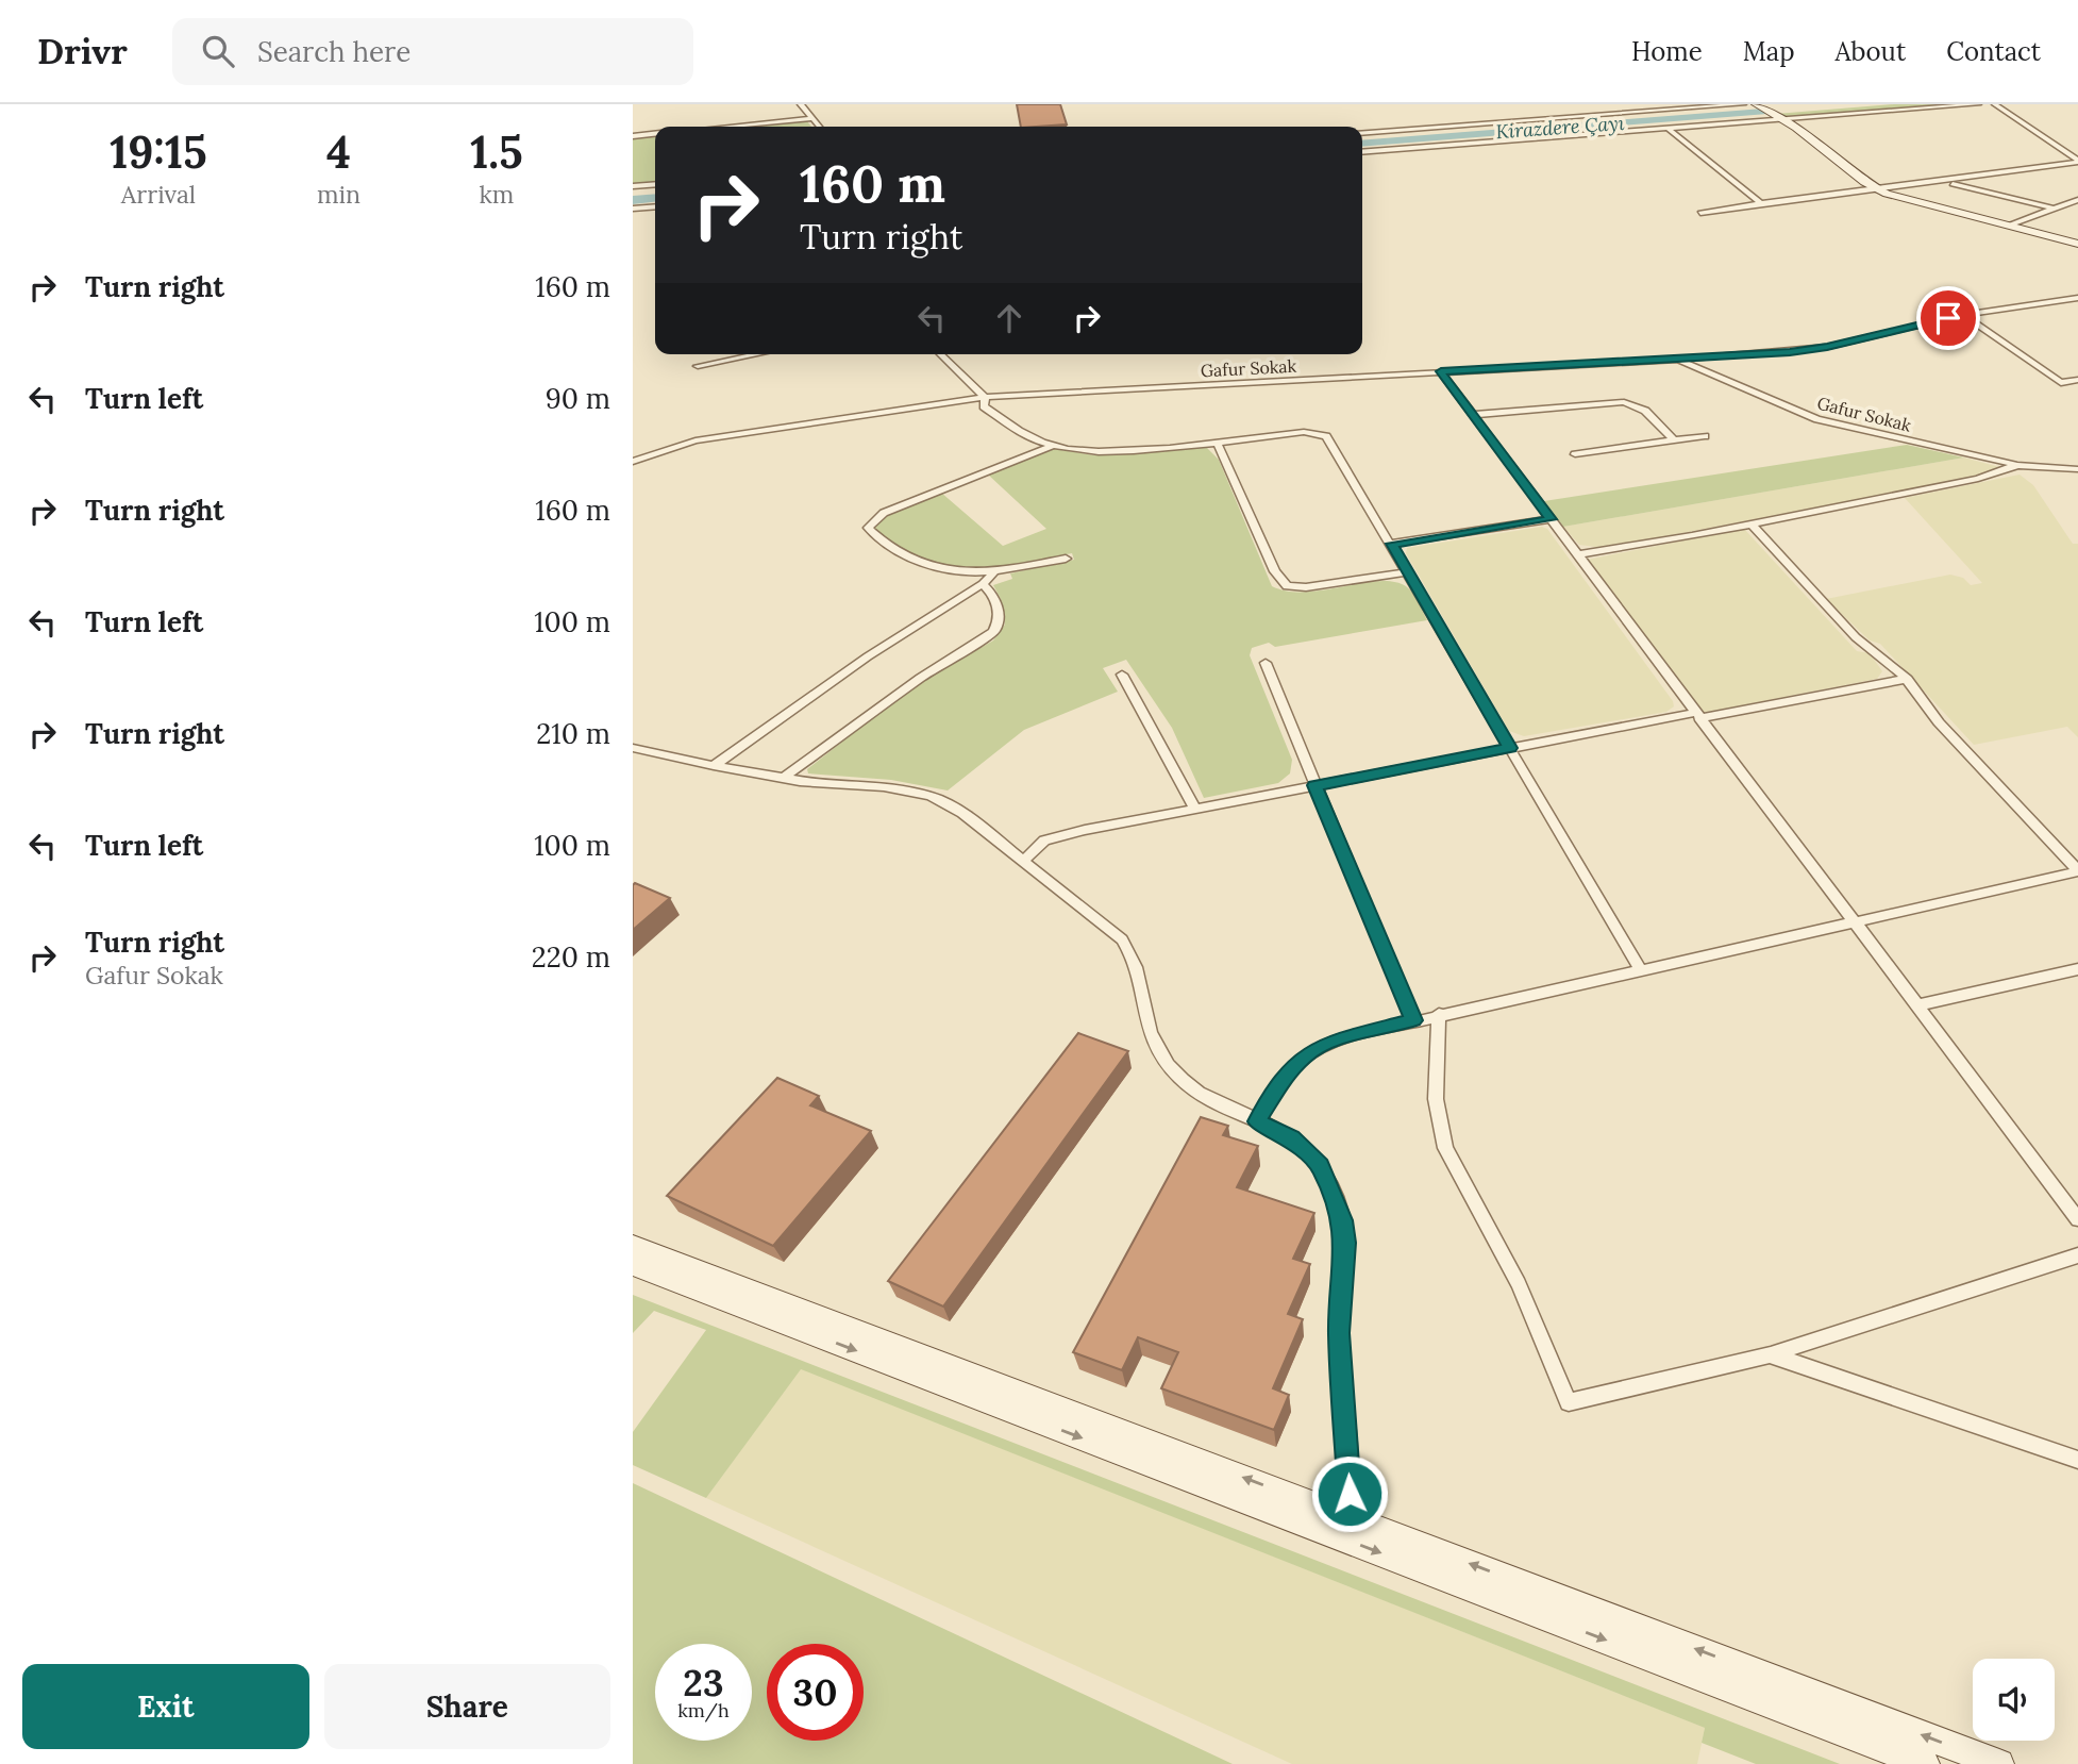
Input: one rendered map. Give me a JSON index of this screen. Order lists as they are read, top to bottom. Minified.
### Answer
{"streets":{"street":["Gafur Sokak"]},"water":["Kirazdere Çayı"],"page":{"header":"Drivr","search":"Search here","nav":["Home","Map","About","Contact"],"eta":["19:15","Arrival","4","min","1.5","km"],"turn":["160 m","Turn right"],"list":[{"name":"Turn right","value":"160 m"},{"name":"Turn left","value":"90 m"},{"name":"Turn right","value":"160 m"},{"name":"Turn left","value":"100 m"},{"name":"Turn right","value":"210 m"},{"name":"Turn left","value":"100 m"},{"name":"Turn right","note":"Gafur Sokak","value":"220 m"}],"speed":"23 km/h","limit":"30","buttons":["Exit","Share"]}}
